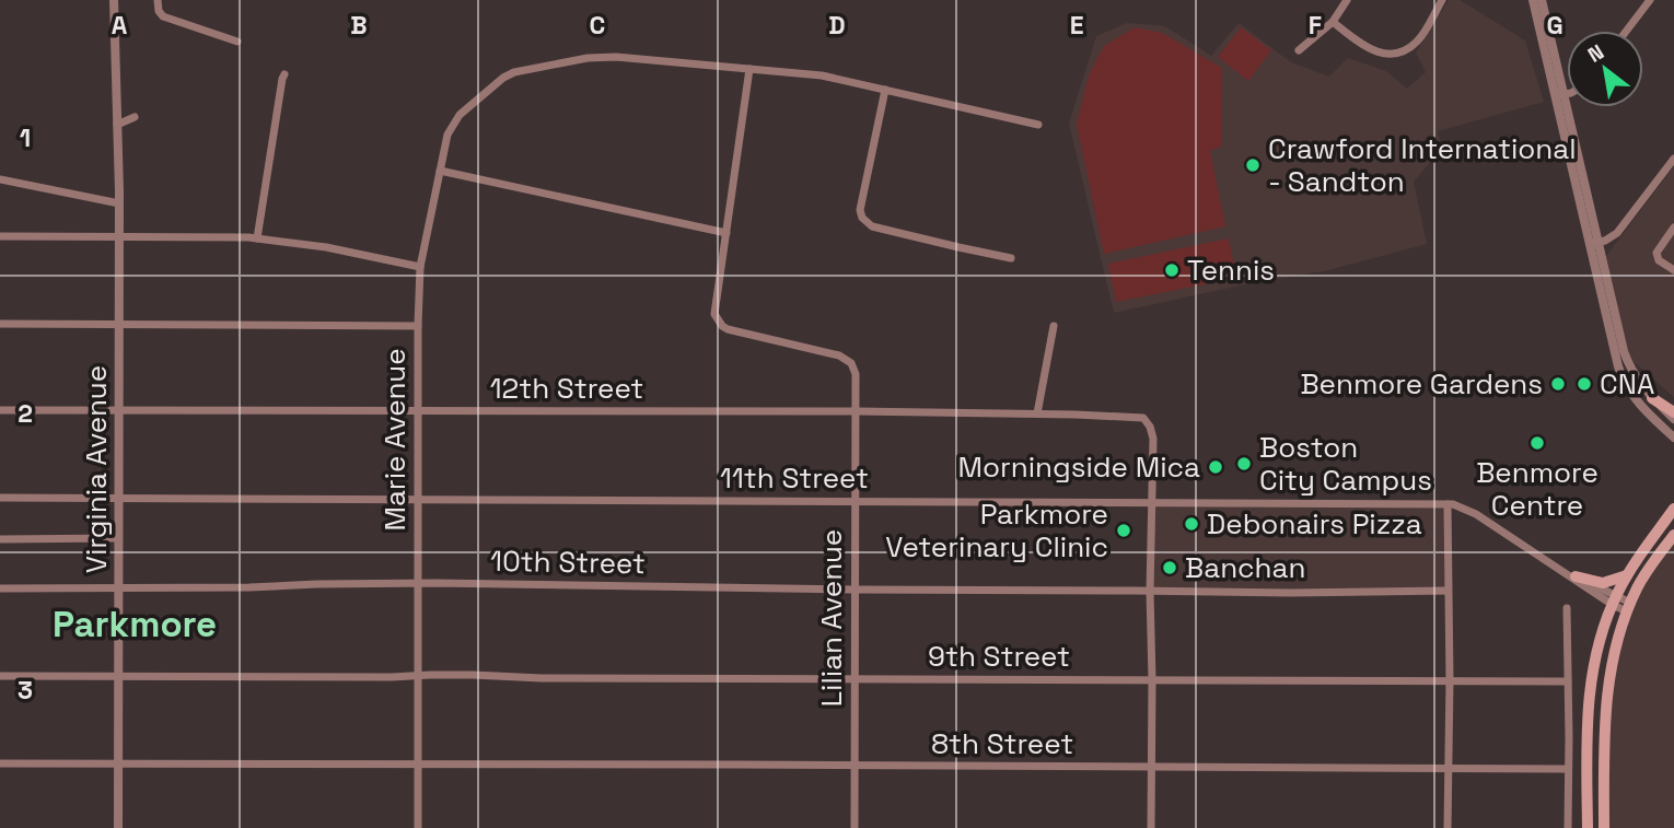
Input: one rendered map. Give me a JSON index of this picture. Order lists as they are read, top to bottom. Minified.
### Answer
{"streets":{"street":["12th Street","Marie Avenue","Virginia Avenue","11th Street","10th Street","Lilian Avenue","9th Street","8th Street"]},"crossings":[["12th Street","Marie Avenue"],["12th Street","Virginia Avenue"],["12th Street","11th Street"],["12th Street","Lilian Avenue"],["Marie Avenue","11th Street"],["Marie Avenue","10th Street"],["Marie Avenue","9th Street"],["Marie Avenue","8th Street"],["Virginia Avenue","11th Street"],["Virginia Avenue","10th Street"],["11th Street","Lilian Avenue"],["10th Street","Lilian Avenue"],["Lilian Avenue","9th Street"],["Lilian Avenue","8th Street"]],"districts":["Parkmore"],"places":["Crawford International - Sandton","Tennis","Benmore Gardens","CNA","Benmore Centre","Boston City Campus","Morningside Mica","Debonairs Pizza","Parkmore Veterinary Clinic","Banchan"],"north":"top left","grid":{"columns":["A","B","C","D","E","F","G"],"rows":["1","2","3"]}}
